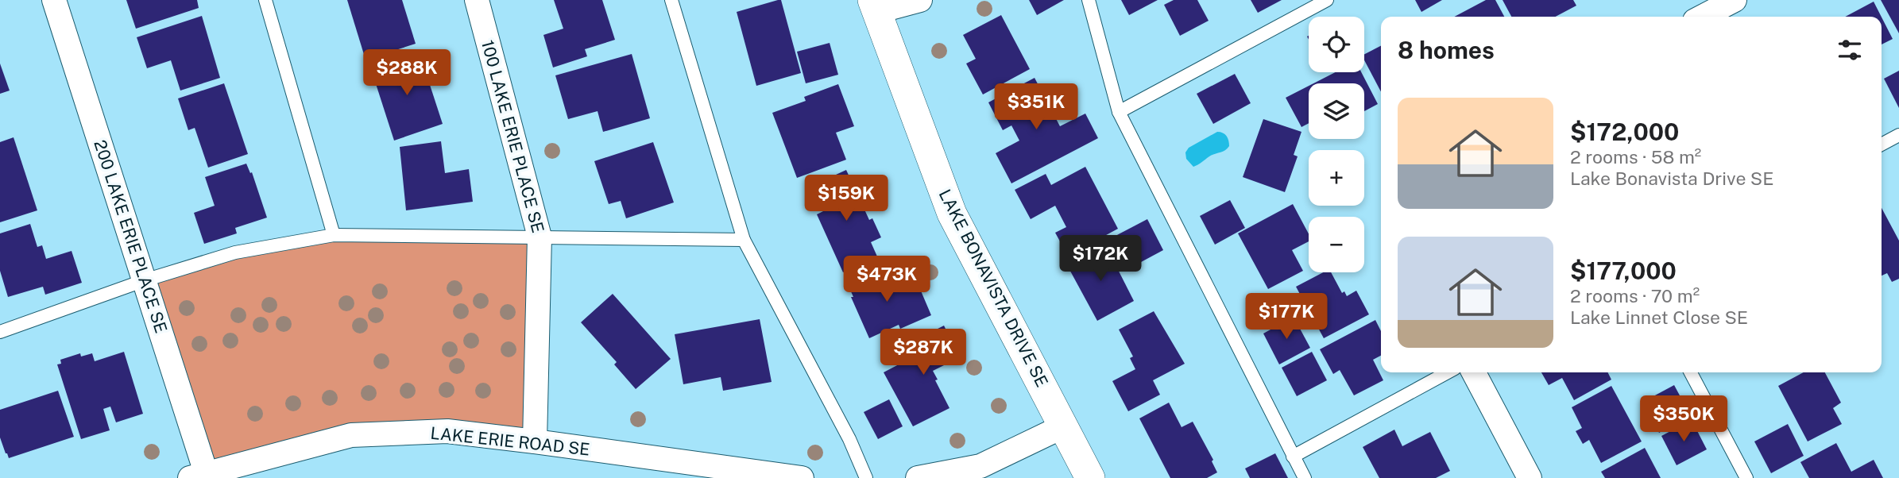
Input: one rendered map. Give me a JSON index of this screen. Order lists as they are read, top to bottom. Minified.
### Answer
{"streets":{"street":["100 LAKE ERIE PLACE SE","200 LAKE ERIE PLACE SE","LAKE BONAVISTA DRIVE SE","LAKE ERIE ROAD SE"]},"crossings":[["100 LAKE ERIE PLACE SE","LAKE ERIE ROAD SE"],["200 LAKE ERIE PLACE SE","LAKE ERIE ROAD SE"]],"page":{"map_buttons":["+","−"],"heading":"8 homes","price":["$288K","$351K","$159K","$172K","$473K","$177K","$287K","$350K"],"list":[{"name":"$172,000","note":"2 rooms · 58 m² · Lake Bonavista Drive SE"},{"name":"$177,000","note":"2 rooms · 70 m² · Lake Linnet Close SE"}]}}
